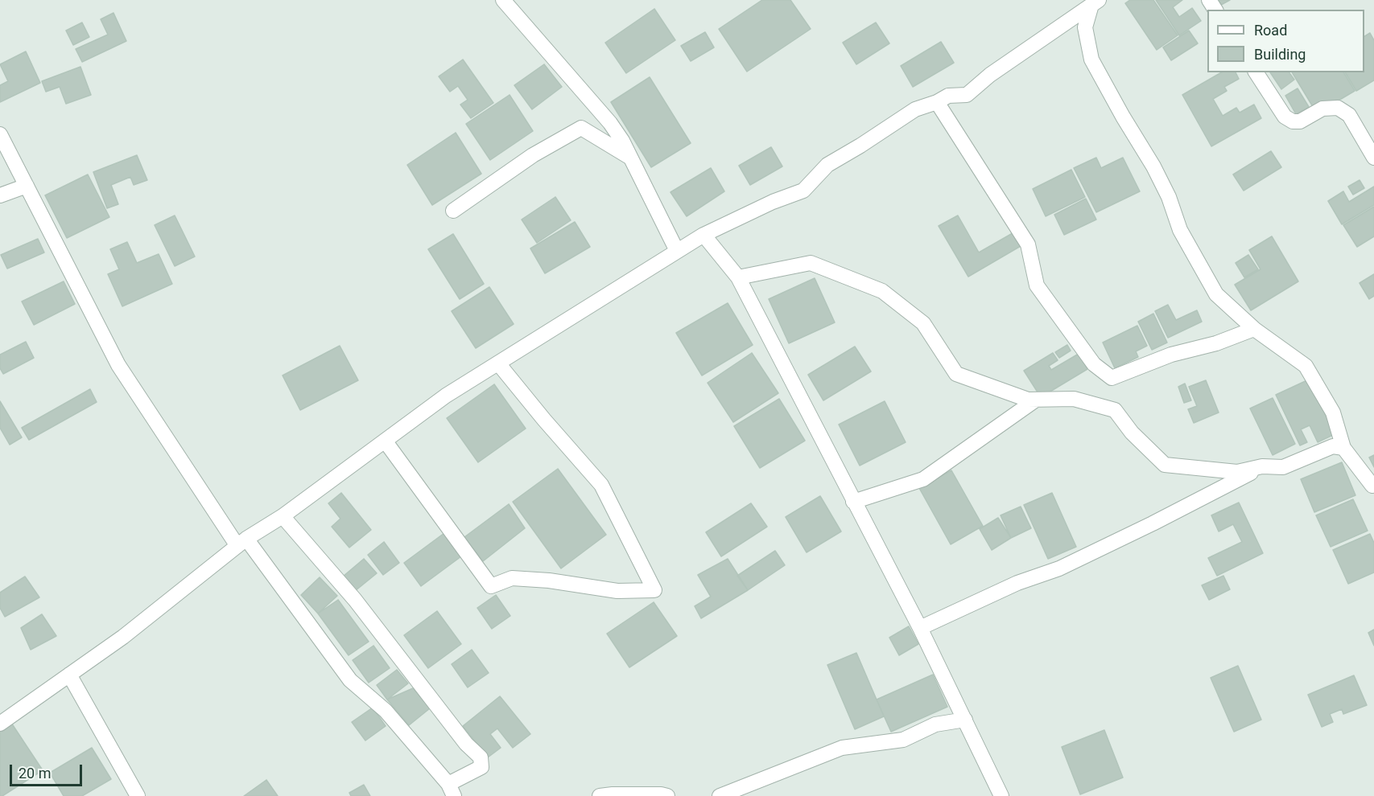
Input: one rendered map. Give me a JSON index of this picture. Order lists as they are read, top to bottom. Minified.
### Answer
{"legend":["Road","Building"],"scale_bar":"20 m"}
